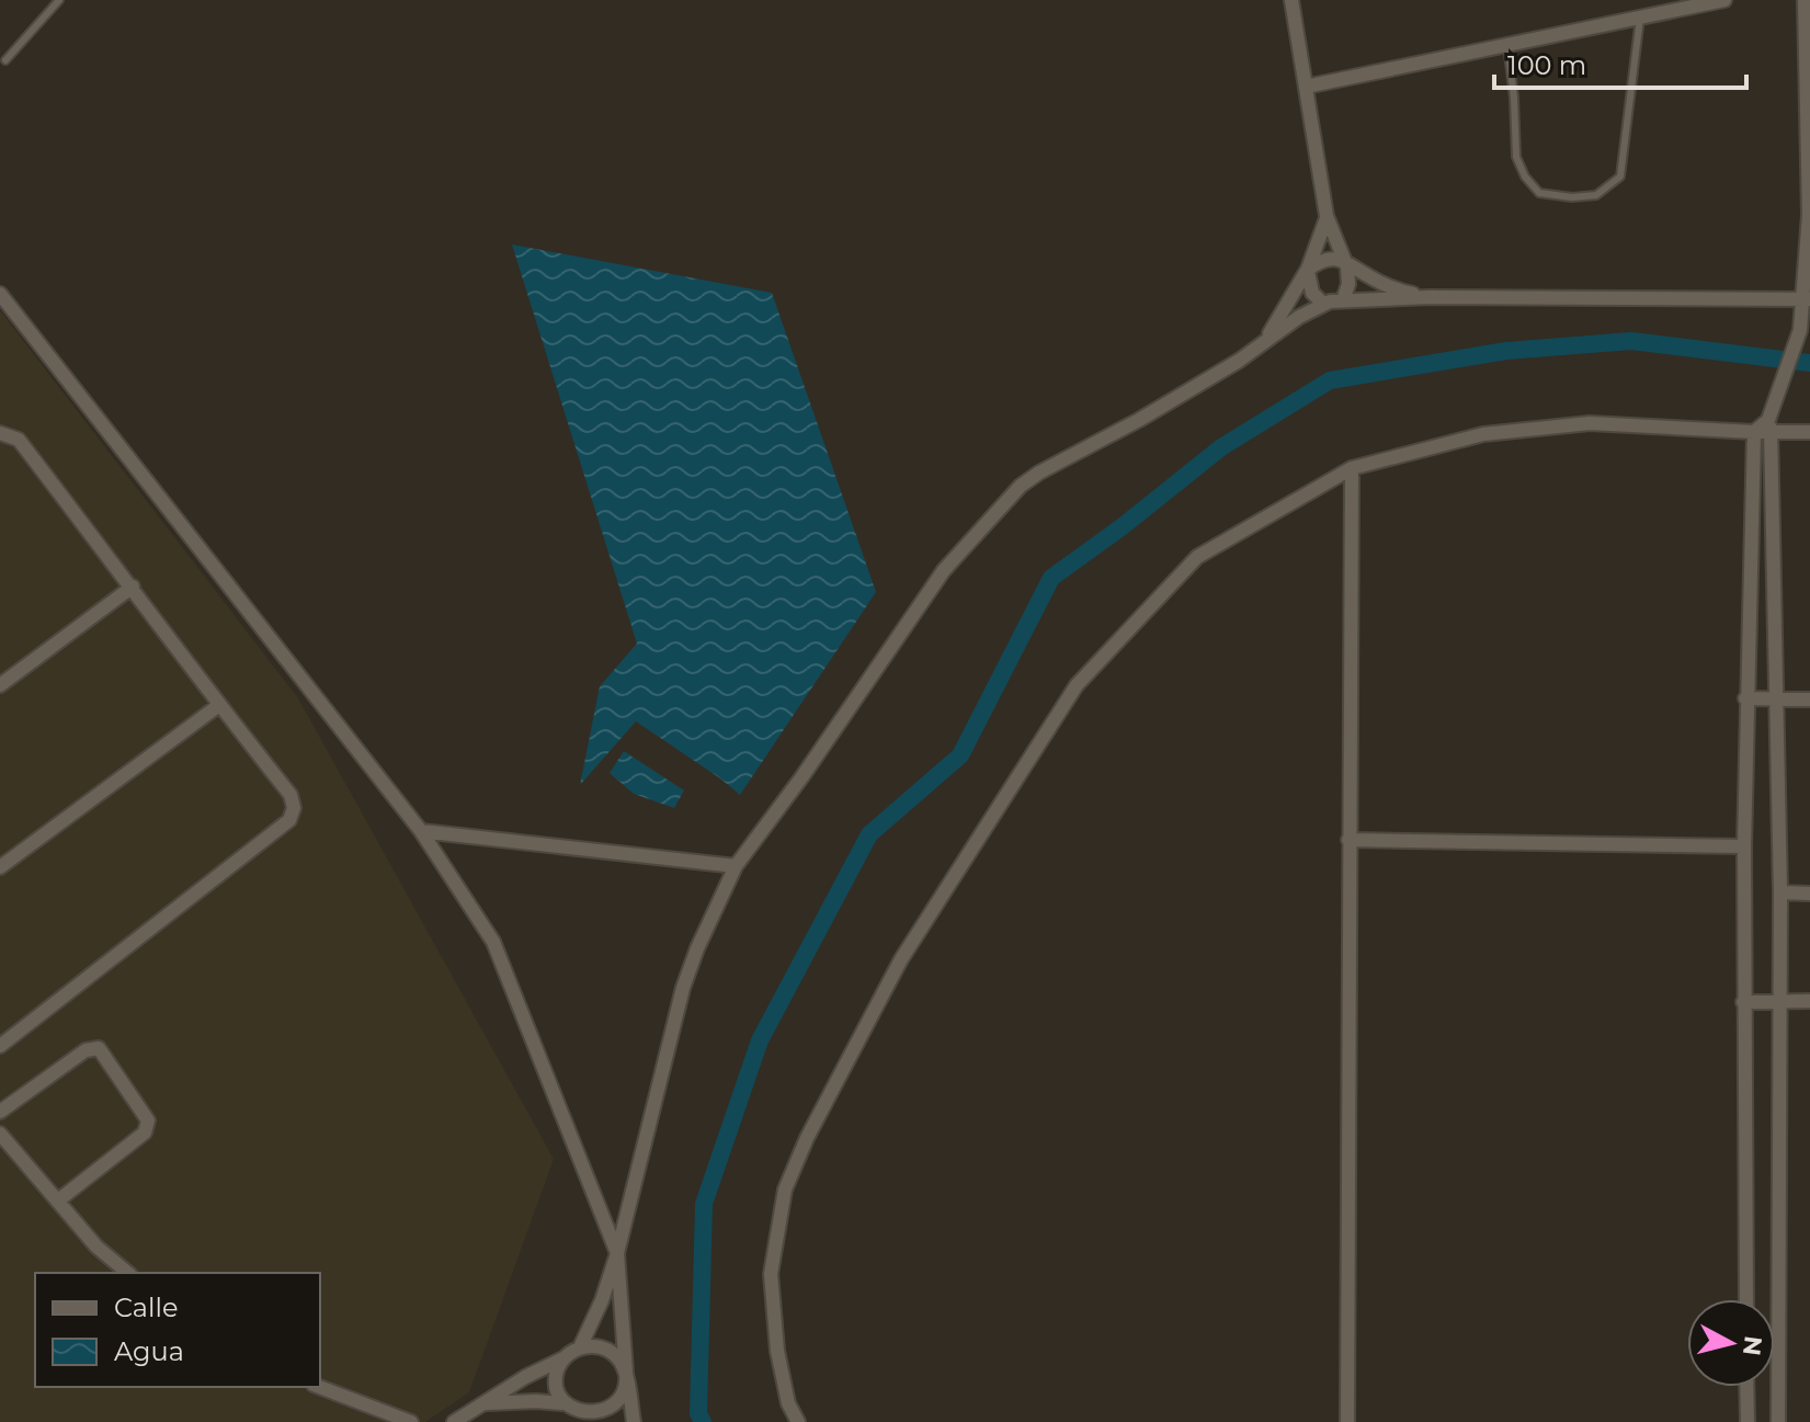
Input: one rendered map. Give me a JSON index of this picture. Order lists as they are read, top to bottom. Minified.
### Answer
{"legend":["Calle","Agua"],"scale_bar":"100 m","north":"right"}
